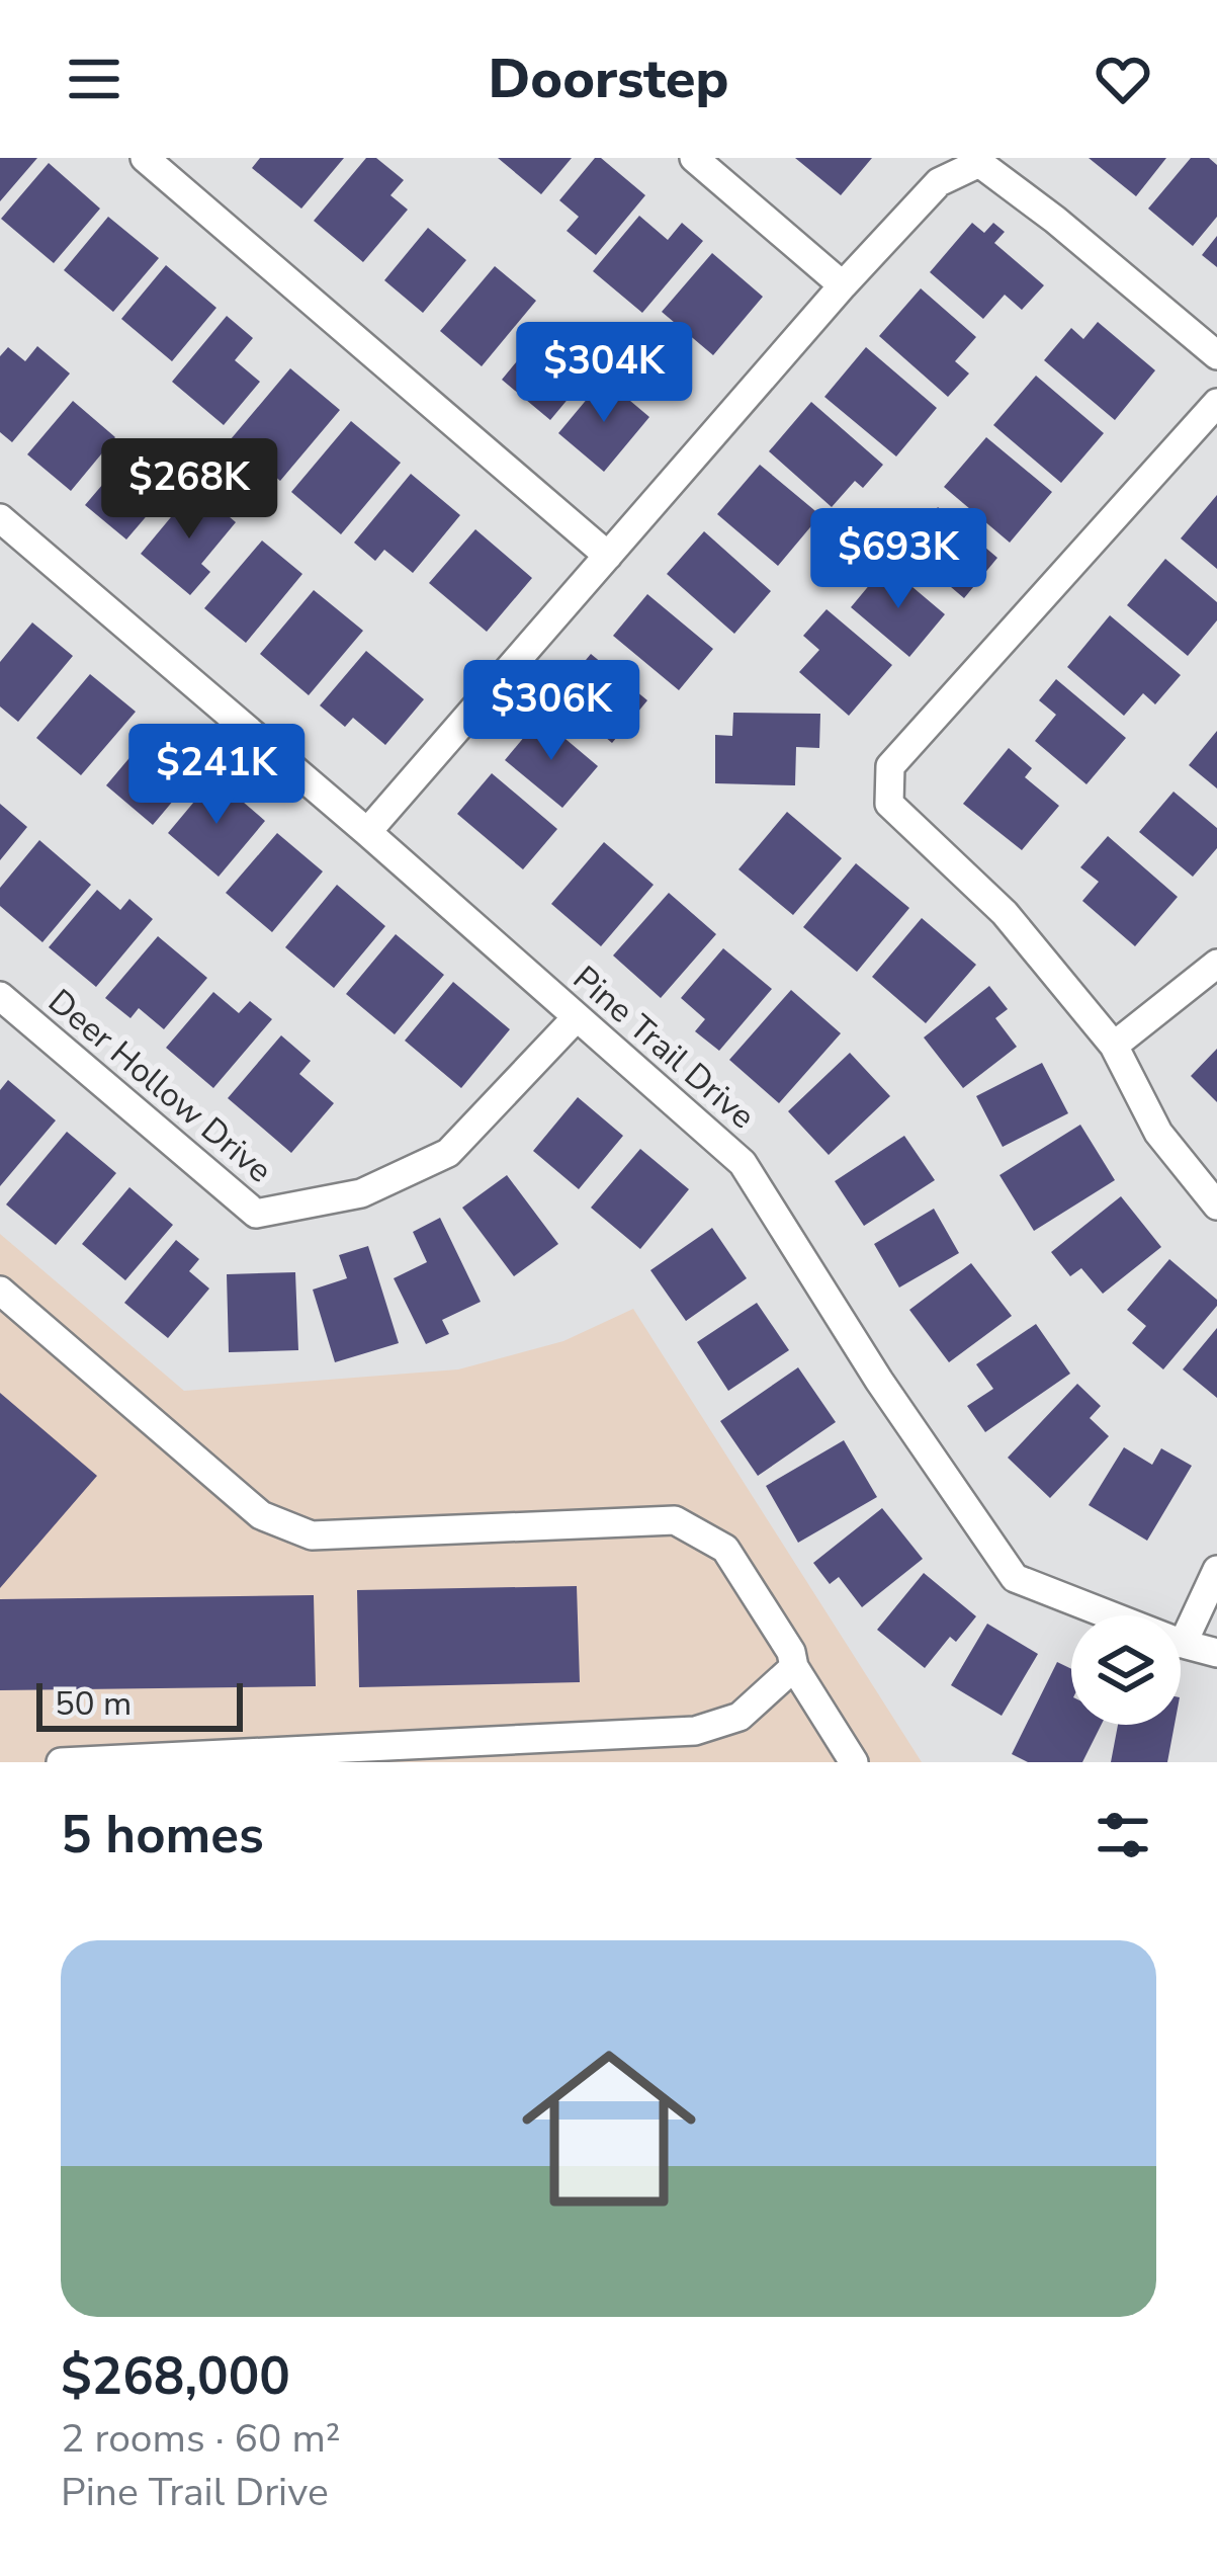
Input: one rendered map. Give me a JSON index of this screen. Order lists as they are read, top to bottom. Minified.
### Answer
{"streets":{"street":["Pine Trail Drive","Deer Hollow Drive"]},"crossings":[["Pine Trail Drive","Deer Hollow Drive"]],"scale_bar":"50 m","page":{"header":"Doorstep","price":["$304K","$268K","$693K","$306K","$241K"],"scale":"50 m","heading":"5 homes","list":[{"name":"$268,000","note":"2 rooms · 60 m² · Pine Trail Drive"}]}}
